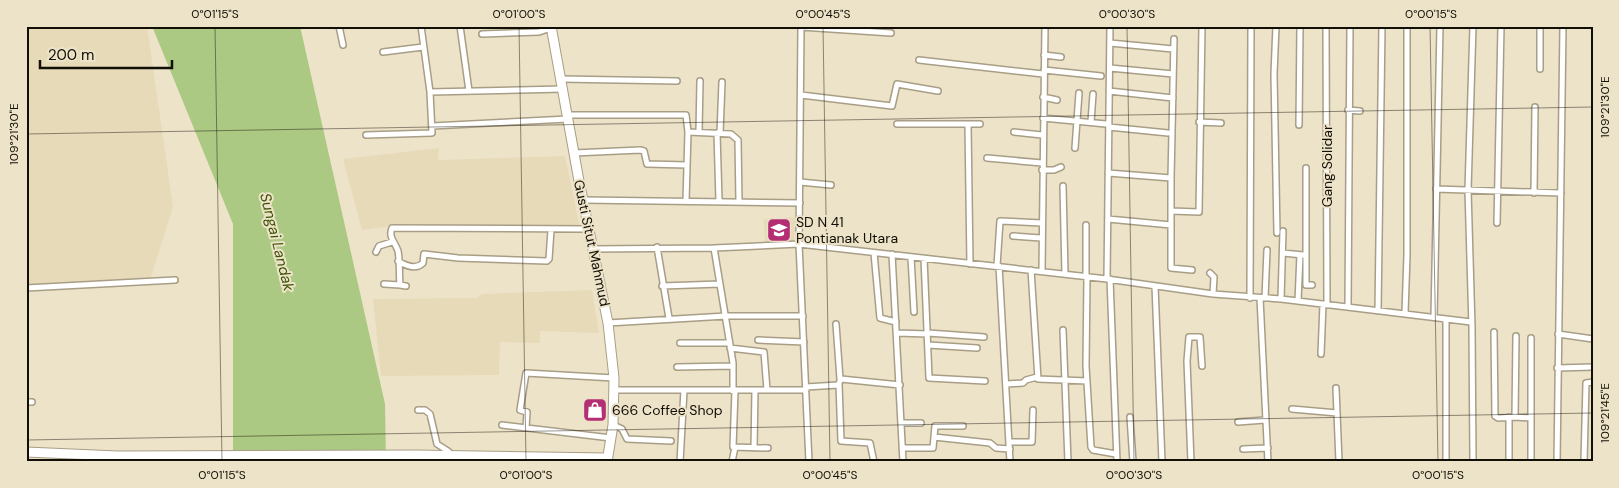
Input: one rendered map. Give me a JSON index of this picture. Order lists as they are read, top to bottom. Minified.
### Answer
{"streets":{"highway":["Gusti Situt Mahmud"],"street":["Gang Solidar"]},"water":["Sungai Landak"],"places":{"school or university":["SD N 41 Pontianak Utara"],"shop":["666 Coffee Shop"]},"scale_bar":"200 m","coordinates":["0°01'15\"S","0°01'00\"S","0°00'45\"S","0°00'30\"S","0°00'15\"S","109°21'30\"E","109°21'45\"E"]}
